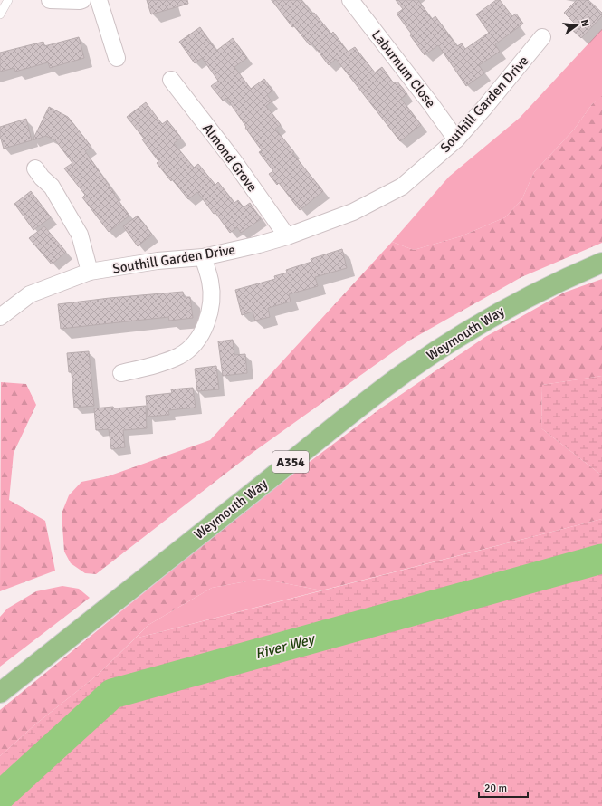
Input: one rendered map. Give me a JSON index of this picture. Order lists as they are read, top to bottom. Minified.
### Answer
{"streets":{"highway":["Weymouth Way","A354"],"street":["Laburnum Close","Southill Garden Drive","Almond Grove"]},"crossings":[["Laburnum Close","Southill Garden Drive"],["Southill Garden Drive","Almond Grove"]],"water":["River Wey"],"scale_bar":"20 m","north":"right"}
